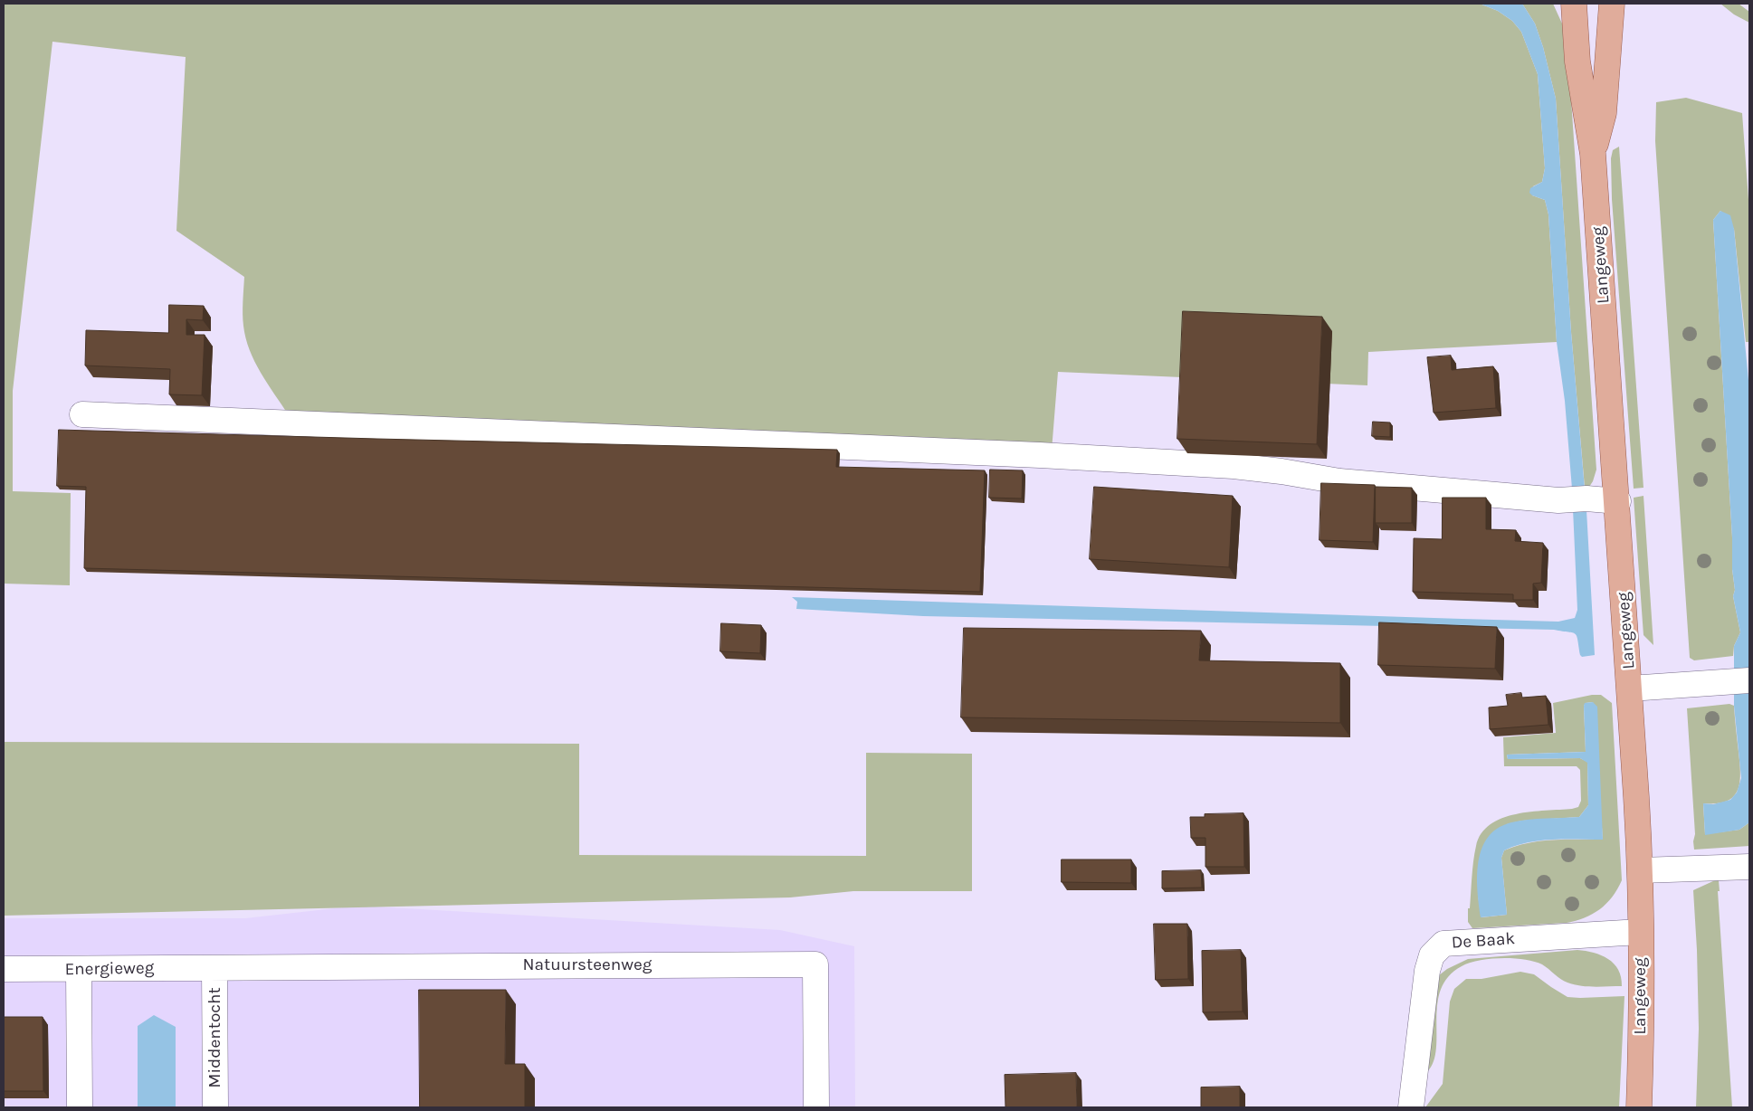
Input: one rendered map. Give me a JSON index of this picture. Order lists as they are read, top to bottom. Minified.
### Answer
{"streets":{"main road":["Langeweg"],"street":["De Baak","Natuursteenweg","Energieweg","Middentocht"]},"crossings":[["Langeweg","De Baak"],["Natuursteenweg","Energieweg"],["Natuursteenweg","Middentocht"],["Energieweg","Middentocht"]]}
